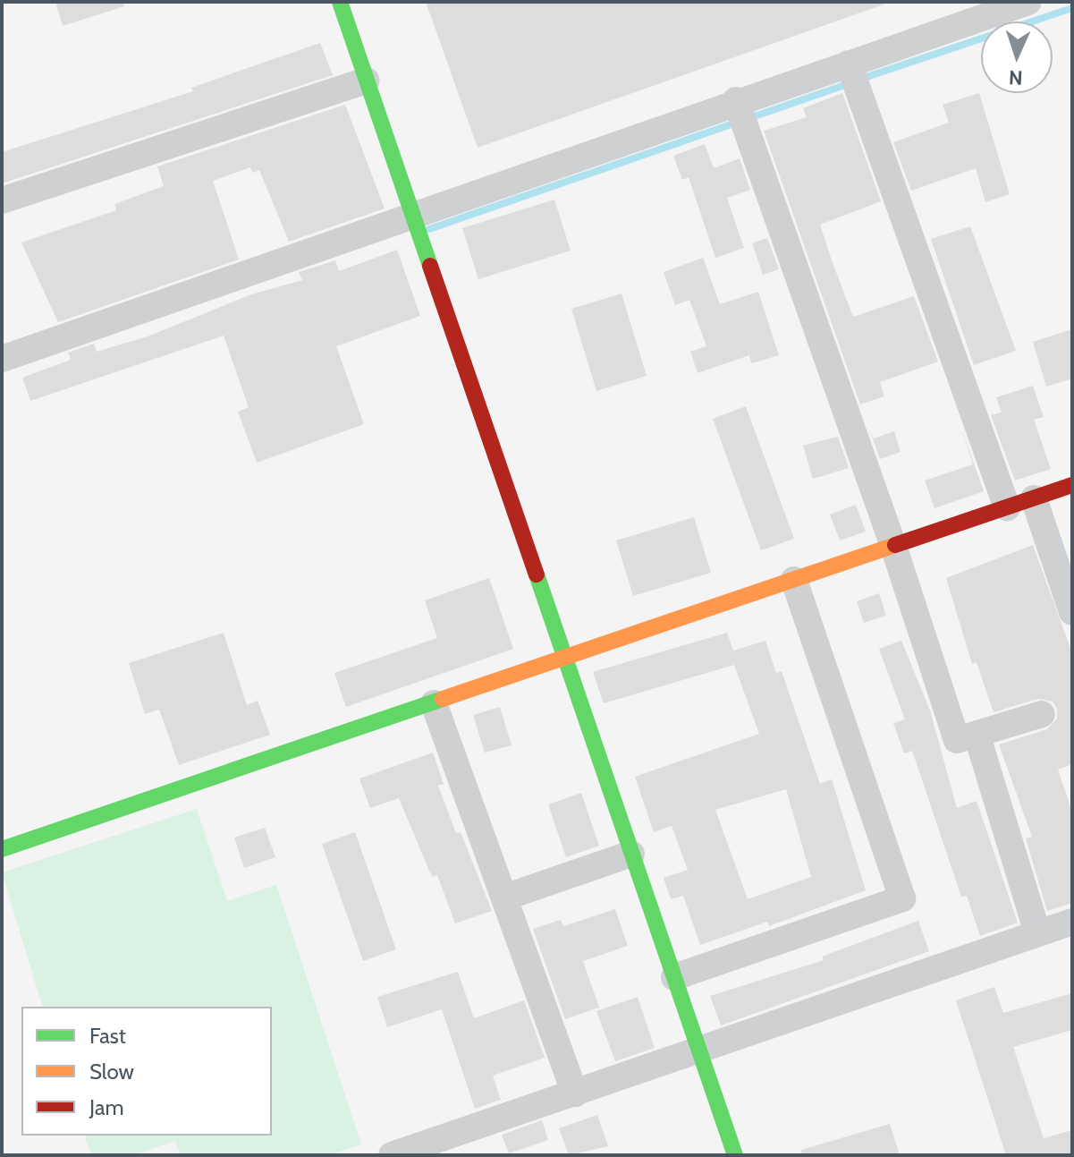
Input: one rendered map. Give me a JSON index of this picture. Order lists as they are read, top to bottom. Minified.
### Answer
{"legend":["Fast","Slow","Jam"],"north":"bottom"}
